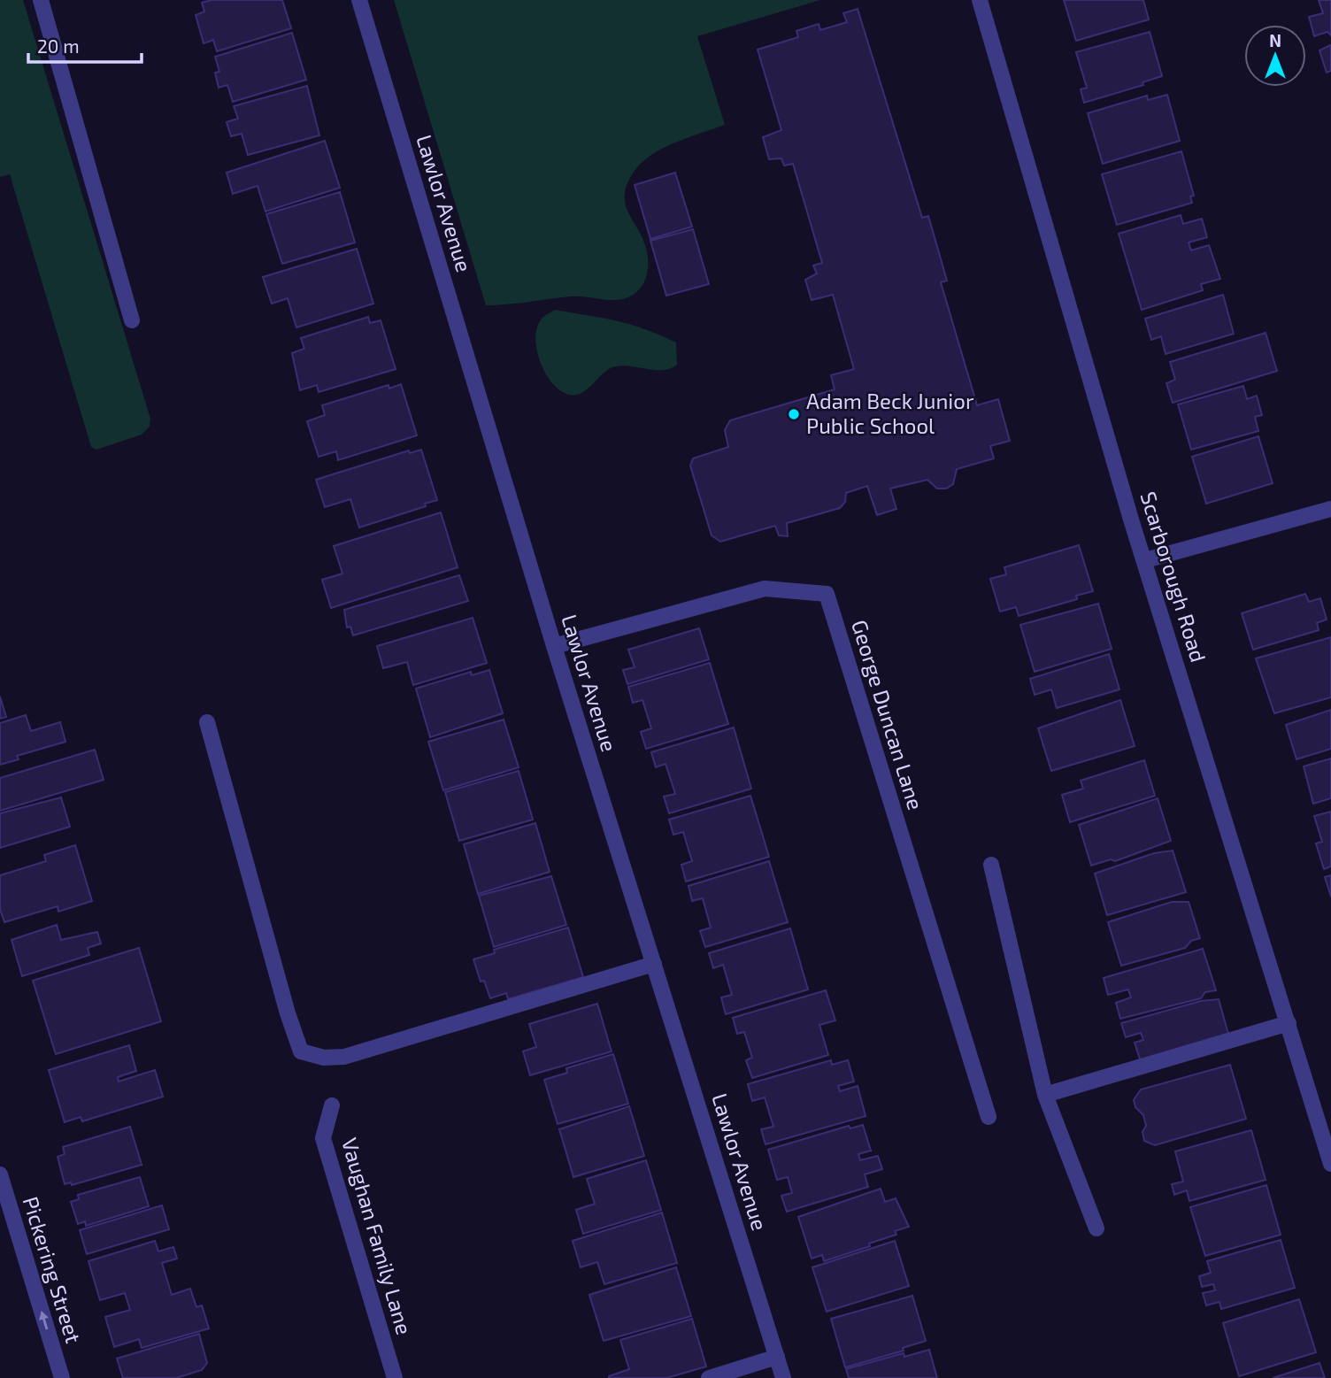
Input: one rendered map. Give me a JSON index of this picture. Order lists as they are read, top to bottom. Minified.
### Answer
{"streets":{"street":["Lawlor Avenue","Scarborough Road","George Duncan Lane","Vaughan Family Lane","Pickering Street"]},"crossings":[["Lawlor Avenue","George Duncan Lane"]],"one_way":["Pickering Street"],"places":["Adam Beck Junior Public School"],"scale_bar":"20 m","north":"top"}
